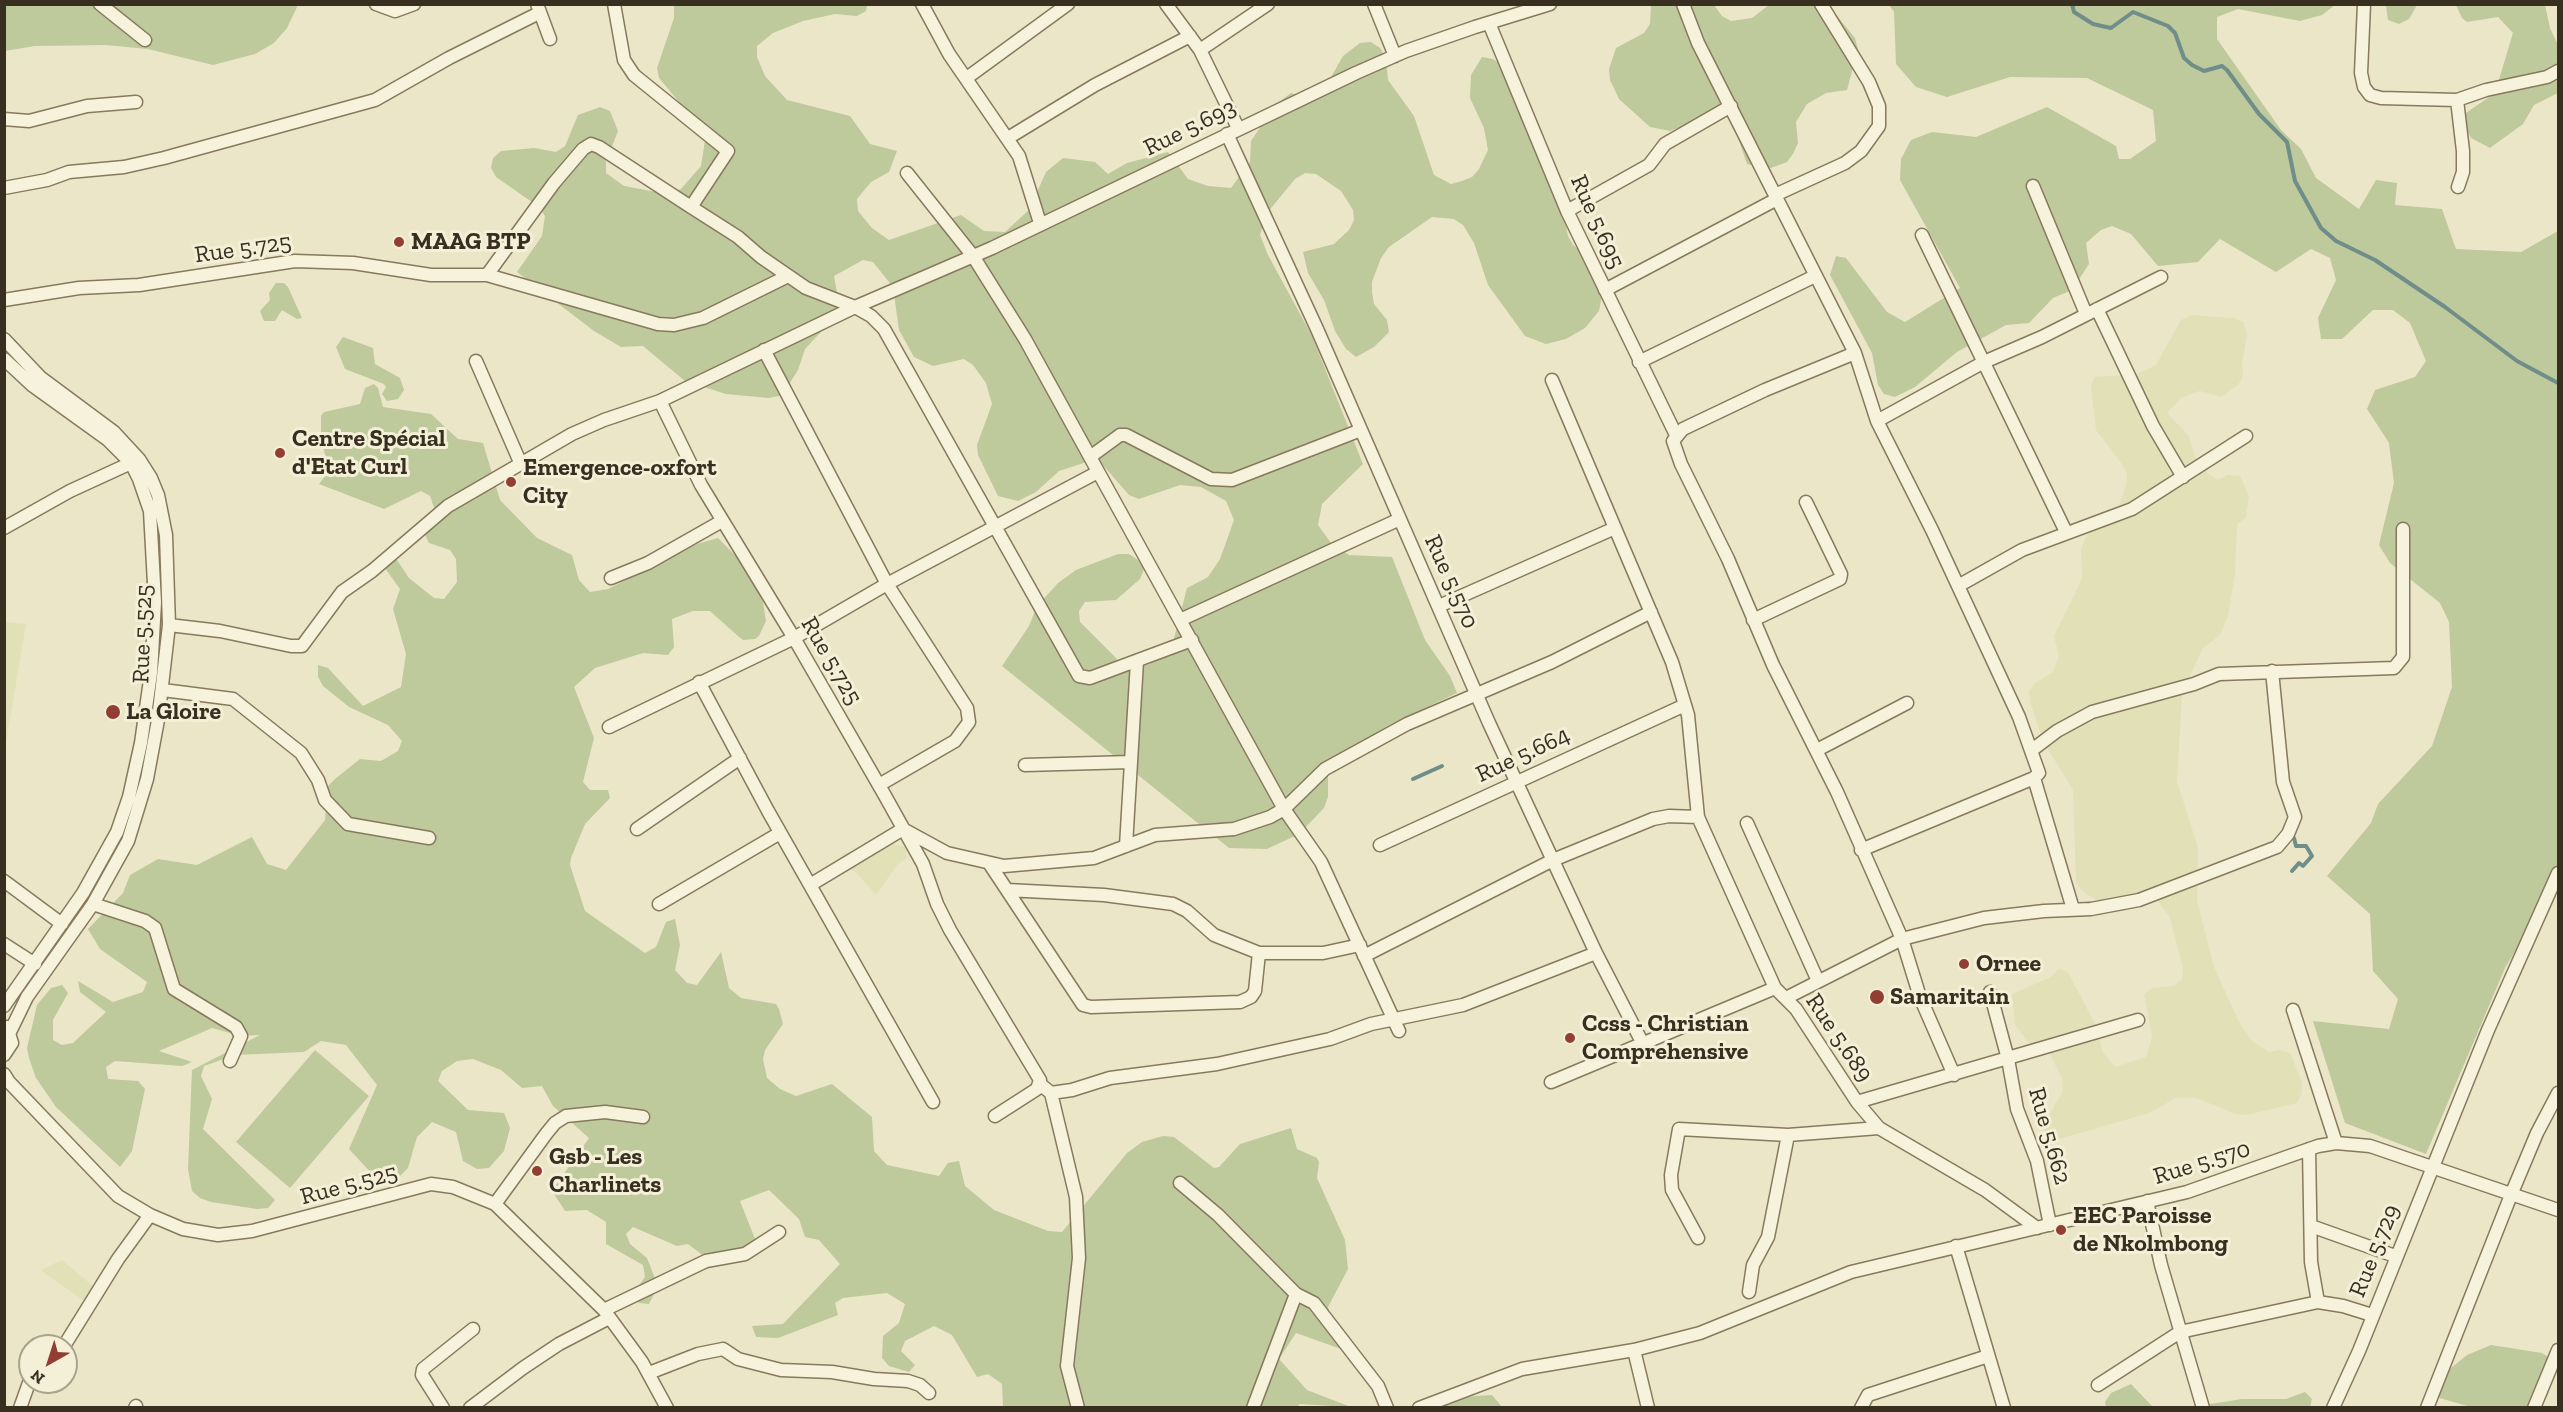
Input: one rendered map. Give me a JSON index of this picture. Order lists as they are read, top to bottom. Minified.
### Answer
{"streets":{"street":["Rue 5.693","Rue 5.695","Rue 5.725","Rue 5.570","Rue 5.525","Rue 5.664","Rue 5.689","Rue 5.662","Rue 5.729"]},"crossings":[["Rue 5.693","Rue 5.695"],["Rue 5.693","Rue 5.570"],["Rue 5.570","Rue 5.664"],["Rue 5.570","Rue 5.689"],["Rue 5.570","Rue 5.662"],["Rue 5.570","Rue 5.729"]],"places":["MAAG BTP","Centre Spécial d'Etat Curl","Emergence-oxfort City","La Gloire","Ornee","Samaritain","Ccss - Christian Comprehensive","Gsb - Les Charlinets","EEC Paroisse de Nkolmbong"],"north":"bottom left"}
